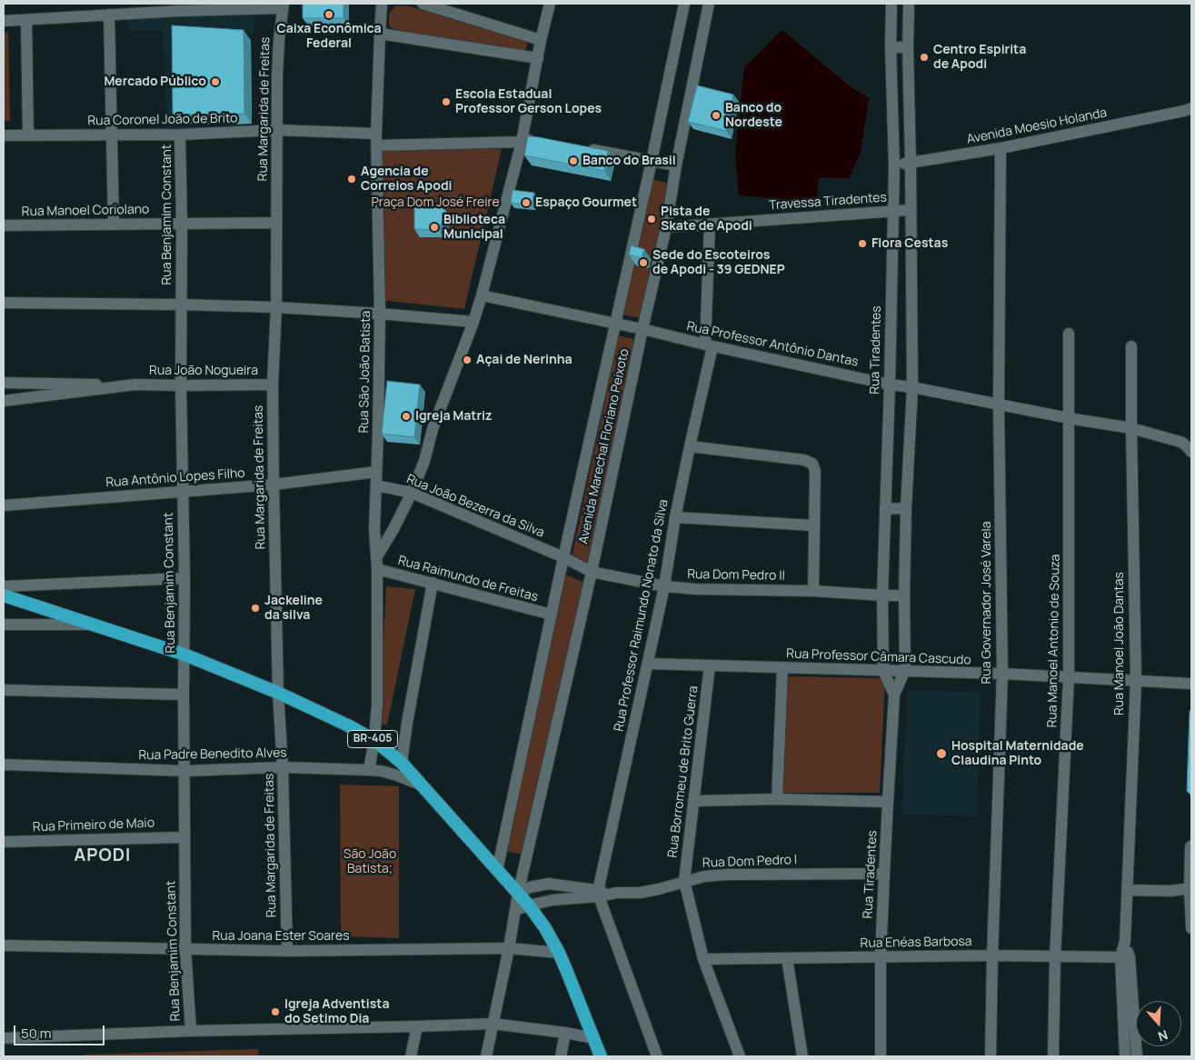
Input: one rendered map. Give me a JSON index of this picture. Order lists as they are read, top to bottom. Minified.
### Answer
{"streets":{"highway":["BR-405"],"street":["Rua Margarida de Freitas","Rua Coronel João de Brito","Avenida Moesio Holanda","Travessa Tiradentes","Rua Manoel Coriolano","Rua Benjamim Constant","Rua Professor Antônio Dantas","Rua Tiradentes","Rua João Nogueira","Rua São João Batista","Avenida Marechal Floriano Peixoto","Rua Antônio Lopes Filho","Rua João Bezerra da Silva","Rua Dom Pedro II","Rua Raimundo de Freitas","Rua Governador José Varela","Rua Professor Raimundo Nonato da Silva","Rua Manoel Antonio de Souza","Rua Manoel João Dantas","Rua Professor Câmara Cascudo","Rua Padre Benedito Alves","Rua Borromeu de Brito Guerra","Rua Primeiro de Maio","Rua Dom Pedro I","Rua Joana Ester Soares","Rua Enéas Barbosa"]},"crossings":[["Rua Margarida de Freitas","Rua Coronel João de Brito"],["Rua Margarida de Freitas","Rua Manoel Coriolano"],["Rua Margarida de Freitas","Rua João Nogueira"],["Rua Margarida de Freitas","Rua Antônio Lopes Filho"],["Rua Margarida de Freitas","BR-405"],["Rua Margarida de Freitas","Rua Padre Benedito Alves"],["Rua Margarida de Freitas","Rua Joana Ester Soares"],["Rua Coronel João de Brito","Rua Benjamim Constant"],["Rua Coronel João de Brito","Rua São João Batista"],["Avenida Moesio Holanda","Rua Tiradentes"],["Avenida Moesio Holanda","Rua Governador José Varela"],["Travessa Tiradentes","Rua Tiradentes"],["Travessa Tiradentes","Avenida Marechal Floriano Peixoto"],["Travessa Tiradentes","Rua Professor Raimundo Nonato da Silva"],["Rua Manoel Coriolano","Rua Benjamim Constant"],["Rua Benjamim Constant","Rua João Nogueira"],["Rua Benjamim Constant","Rua Antônio Lopes Filho"],["Rua Benjamim Constant","BR-405"],["Rua Benjamim Constant","Rua Padre Benedito Alves"],["Rua Benjamim Constant","Rua Primeiro de Maio"],["Rua Benjamim Constant","Rua Joana Ester Soares"],["Rua Professor Antônio Dantas","Rua Tiradentes"],["Rua Professor Antônio Dantas","Avenida Marechal Floriano Peixoto"],["Rua Professor Antônio Dantas","Rua Governador José Varela"],["Rua Professor Antônio Dantas","Rua Professor Raimundo Nonato da Silva"],["Rua Professor Antônio Dantas","Rua Manoel Antonio de Souza"],["Rua Professor Antônio Dantas","Rua Manoel João Dantas"],["Rua Tiradentes","Rua Dom Pedro II"],["Rua Tiradentes","Rua Professor Câmara Cascudo"],["Rua Tiradentes","Rua Dom Pedro I"],["Rua Tiradentes","Rua Enéas Barbosa"],["Rua São João Batista","Rua Antônio Lopes Filho"],["Rua São João Batista","Rua João Bezerra da Silva"],["Rua São João Batista","Rua Raimundo de Freitas"],["Rua São João Batista","BR-405"],["Rua São João Batista","Rua Padre Benedito Alves"],["Avenida Marechal Floriano Peixoto","Rua João Bezerra da Silva"],["Avenida Marechal Floriano Peixoto","Rua Dom Pedro II"],["Avenida Marechal Floriano Peixoto","Rua Raimundo de Freitas"],["Avenida Marechal Floriano Peixoto","BR-405"],["Avenida Marechal Floriano Peixoto","Rua Dom Pedro I"],["Avenida Marechal Floriano Peixoto","Rua Joana Ester Soares"],["Rua João Bezerra da Silva","Rua Dom Pedro II"],["Rua Dom Pedro II","Rua Professor Raimundo Nonato da Silva"],["Rua Governador José Varela","Rua Professor Câmara Cascudo"],["Rua Governador José Varela","Rua Enéas Barbosa"],["Rua Professor Raimundo Nonato da Silva","Rua Professor Câmara Cascudo"],["Rua Professor Raimundo Nonato da Silva","Rua Dom Pedro I"],["Rua Manoel Antonio de Souza","Rua Professor Câmara Cascudo"],["Rua Manoel Antonio de Souza","Rua Enéas Barbosa"],["Rua Manoel João Dantas","Rua Professor Câmara Cascudo"],["Rua Manoel João Dantas","Rua Enéas Barbosa"],["Rua Professor Câmara Cascudo","Rua Borromeu de Brito Guerra"],["BR-405","Rua Padre Benedito Alves"],["BR-405","Rua Dom Pedro I"],["BR-405","Rua Joana Ester Soares"],["Rua Borromeu de Brito Guerra","Rua Dom Pedro I"]],"districts":["APODI"],"parks":["Praça Dom José Freire","São João Batista;"],"places":["Caixa Econômica Federal","Centro Espirita de Apodi","Mercado Público","Escola Estadual Professor Gerson Lopes","Banco do Nordeste","Banco do Brasil","Agencia de Correios Apodi","Espaço Gourmet","Pista de Skate de Apodi","Biblioteca Municipal","Flora Cestas","Sede do Escoteiros de Apodi - 39 GEDNEP","Açai de Nerinha","Igreja Matriz","Jackeline da silva","Hospital Maternidade Claudina Pinto","Igreja Adventista do Setimo Dia"],"scale_bar":"50 m","north":"bottom"}
